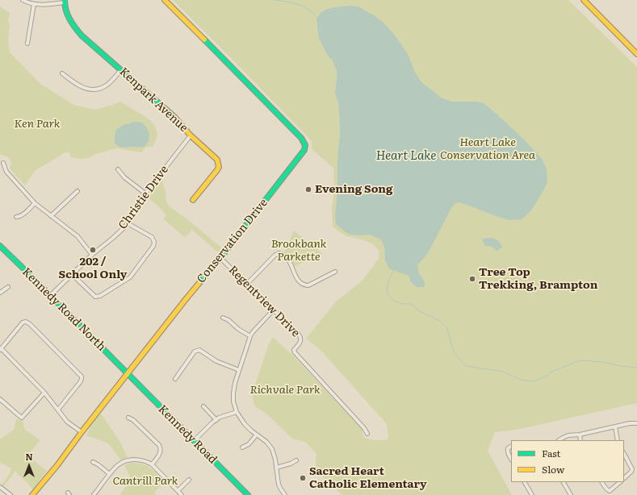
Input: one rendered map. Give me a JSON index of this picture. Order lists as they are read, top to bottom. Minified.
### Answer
{"streets":{"street":["Kenpark Avenue","Christie Drive","Conservation Drive","Regentview Drive","Kennedy Road North","Kennedy Road"]},"crossings":[["Kenpark Avenue","Christie Drive"],["Christie Drive","Kennedy Road North"],["Conservation Drive","Regentview Drive"],["Conservation Drive","Kennedy Road North"],["Conservation Drive","Kennedy Road"],["Kennedy Road North","Kennedy Road"]],"water":["Heart Lake"],"parks":["Ken Park","Heart Lake Conservation Area","Brookbank Parkette","Richvale Park","Cantrill Park"],"places":["Evening Song","202 / School Only","Tree Top Trekking, Brampton","Sacred Heart Catholic Elementary"],"legend":["Fast","Slow"],"north":"top"}
